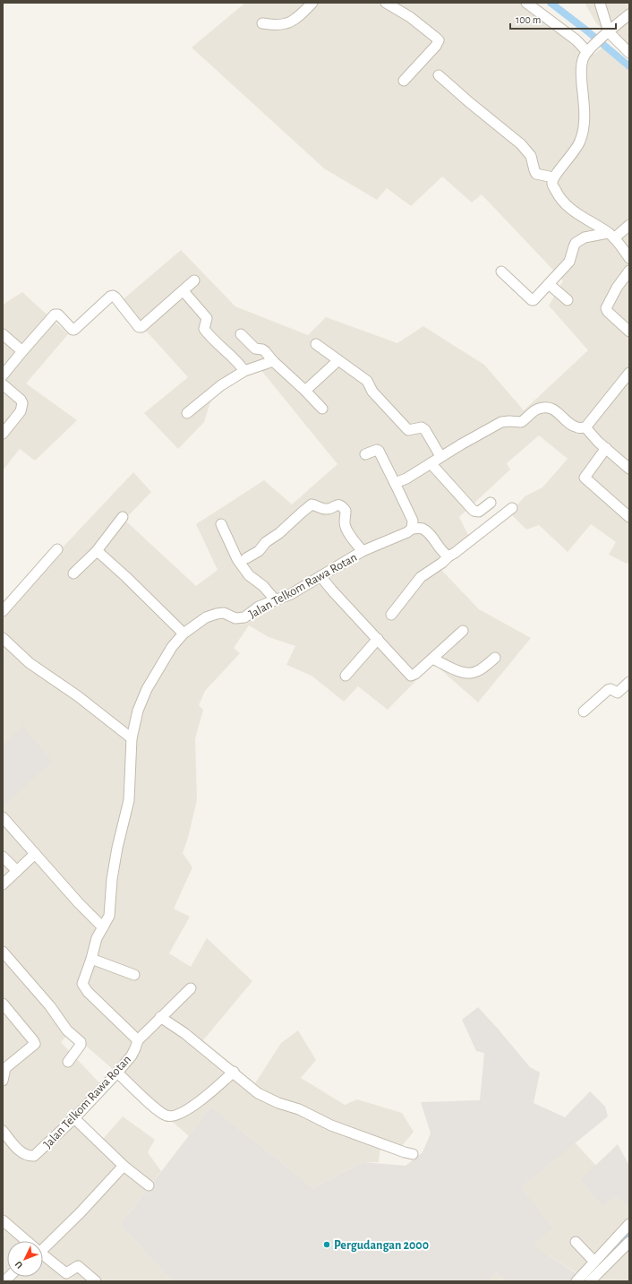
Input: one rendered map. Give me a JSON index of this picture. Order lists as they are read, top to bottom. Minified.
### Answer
{"streets":{"street":["Jalan Telkom Rawa Rotan"]},"places":["Pergudangan 2000"],"scale_bar":"100 m","north":"bottom left"}
